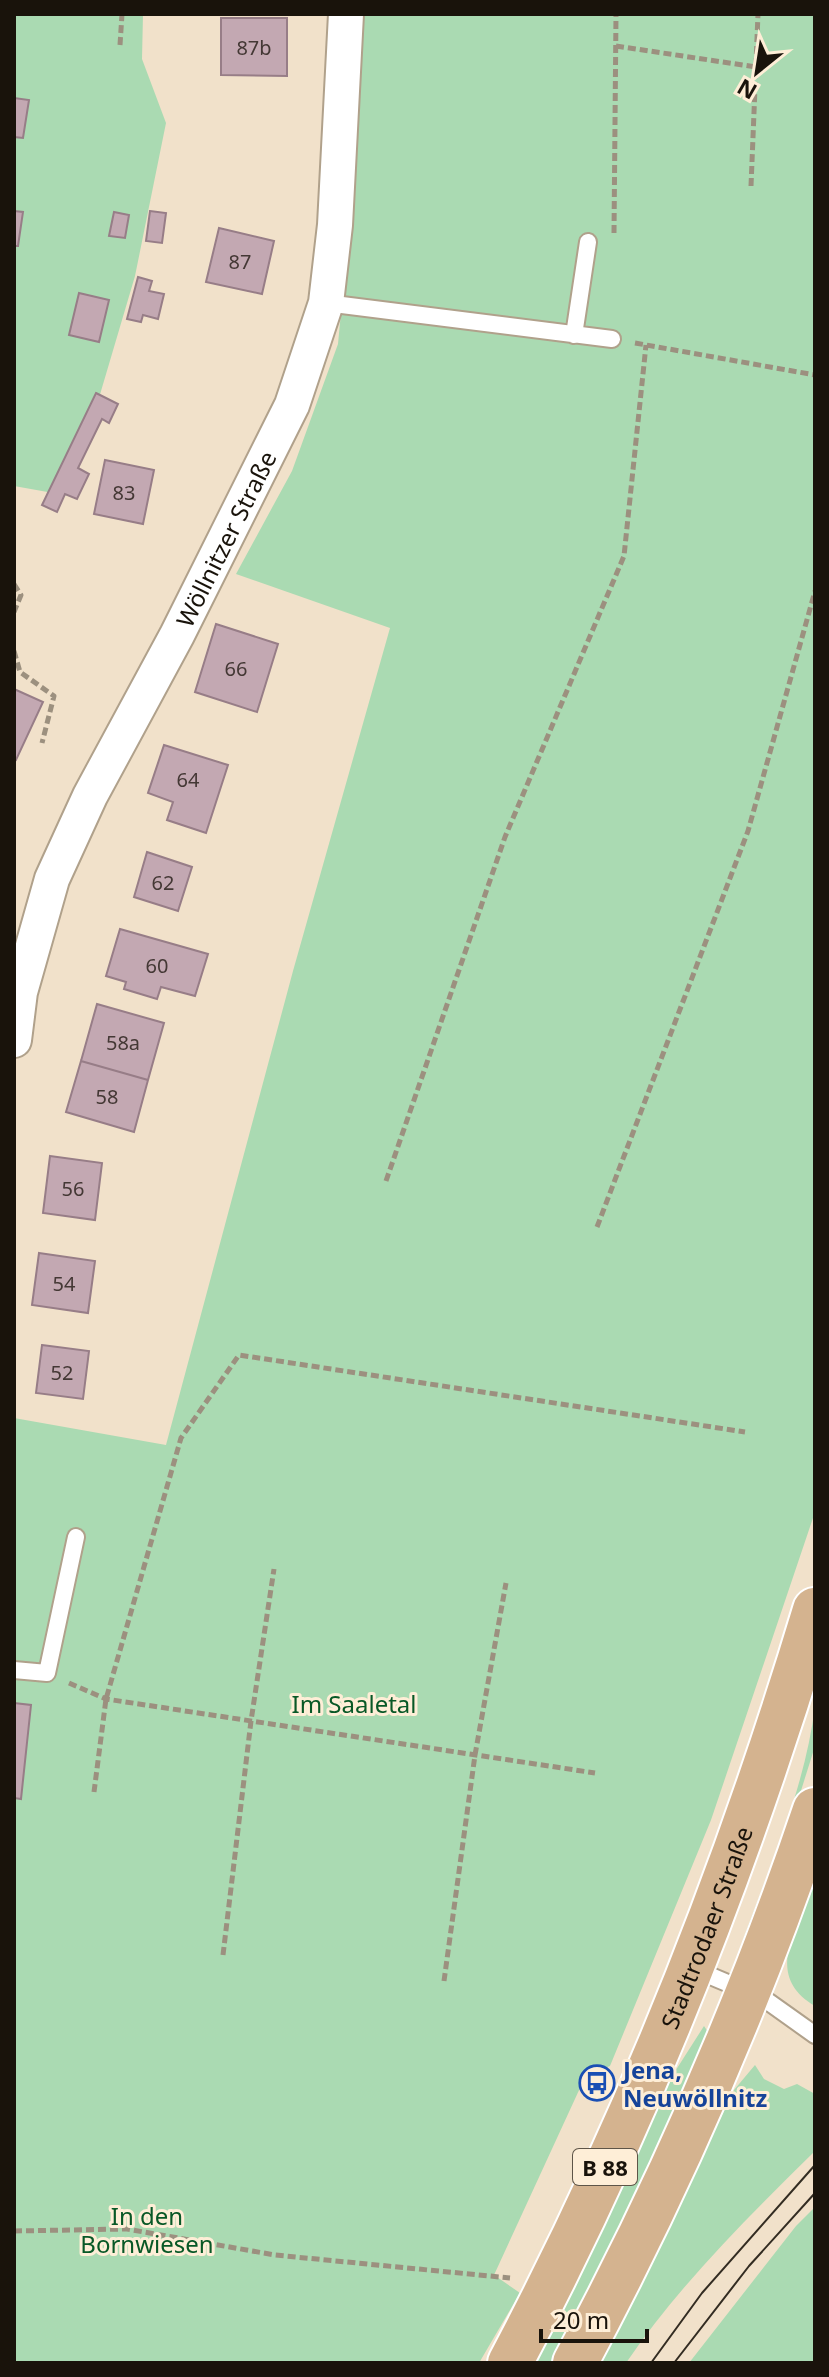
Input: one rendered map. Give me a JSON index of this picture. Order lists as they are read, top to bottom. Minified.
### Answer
{"streets":{"main road":["Stadtrodaer Straße","B 88"],"street":["Wöllnitzer Straße"]},"parks":["Im Saaletal","In den Bornwiesen"],"places":{"bus stop":["Jena, Neuwöllnitz"]},"house_numbers":["87b","87","83","66","64","62","60","58a","58","56","54","52"],"scale_bar":"20 m","north":"bottom left"}
